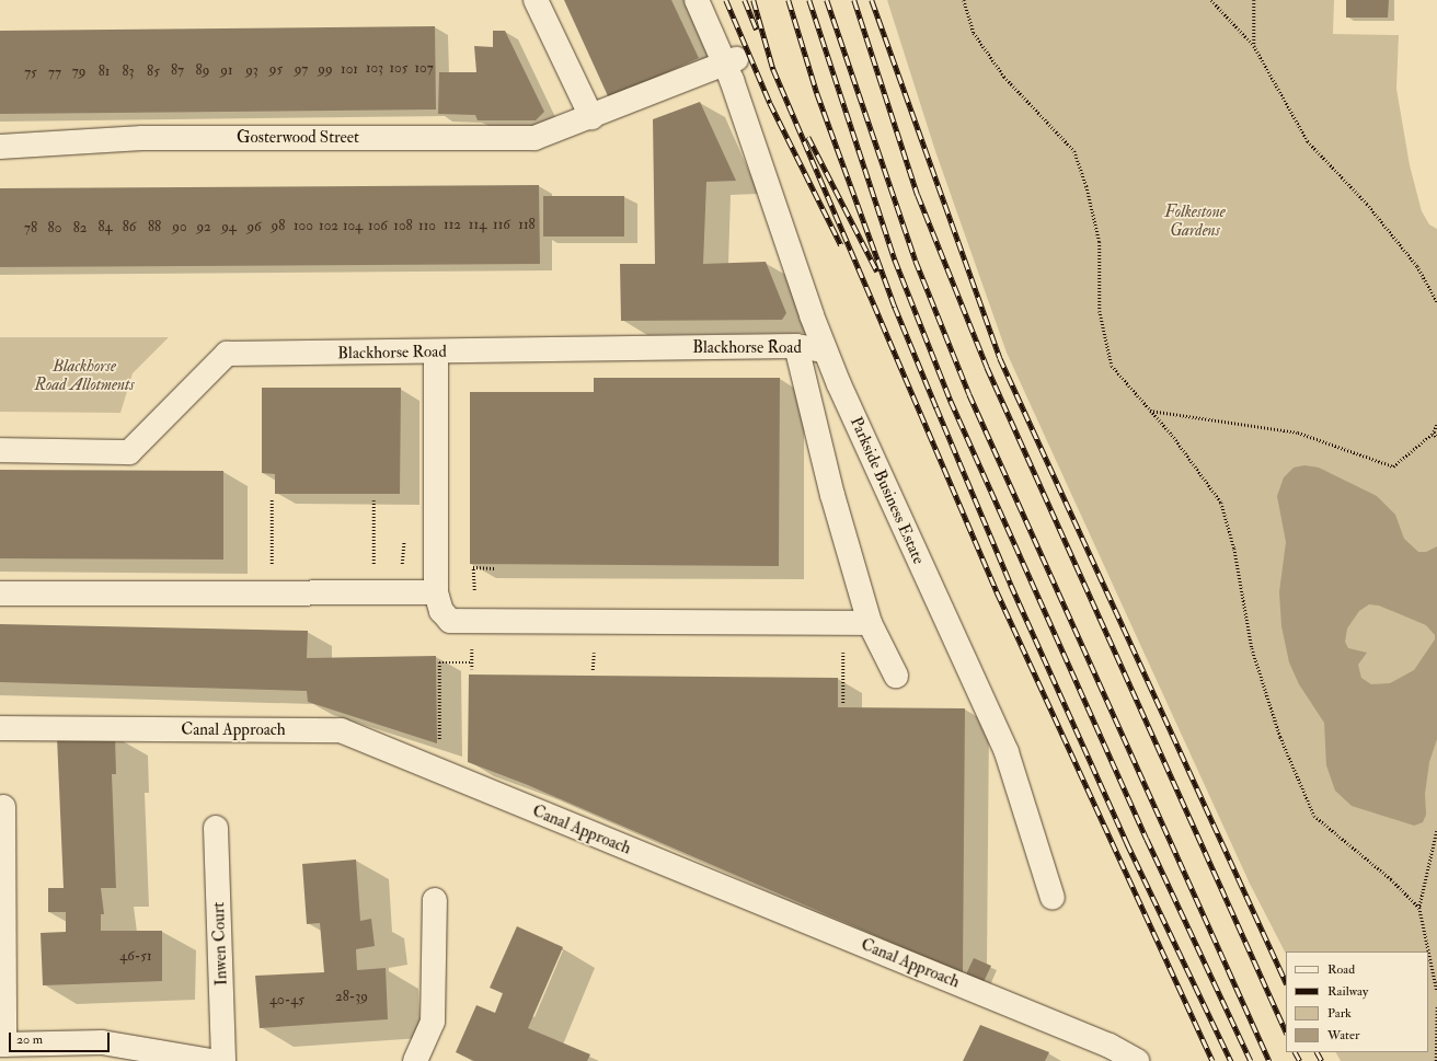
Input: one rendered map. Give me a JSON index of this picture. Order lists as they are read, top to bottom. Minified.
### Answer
{"streets":{"street":["Gosterwood Street","Blackhorse Road","Parkside Business Estate","Canal Approach","Inwen Court"]},"crossings":[["Gosterwood Street","Parkside Business Estate"],["Blackhorse Road","Parkside Business Estate"]],"parks":["Folkestone Gardens","Blackhorse Road Allotments"],"house_numbers":["103","105","107","95","97","99","101","87","89","91","93","79","81","83","85","75","77","112","114","116","118","98","100","102","104","106","108","110","84","86","88","90","92","94","96","78","80","82","46-51","28-39","40-45"],"legend":["Road","Railway","Park","Water"],"scale_bar":"20 m"}
